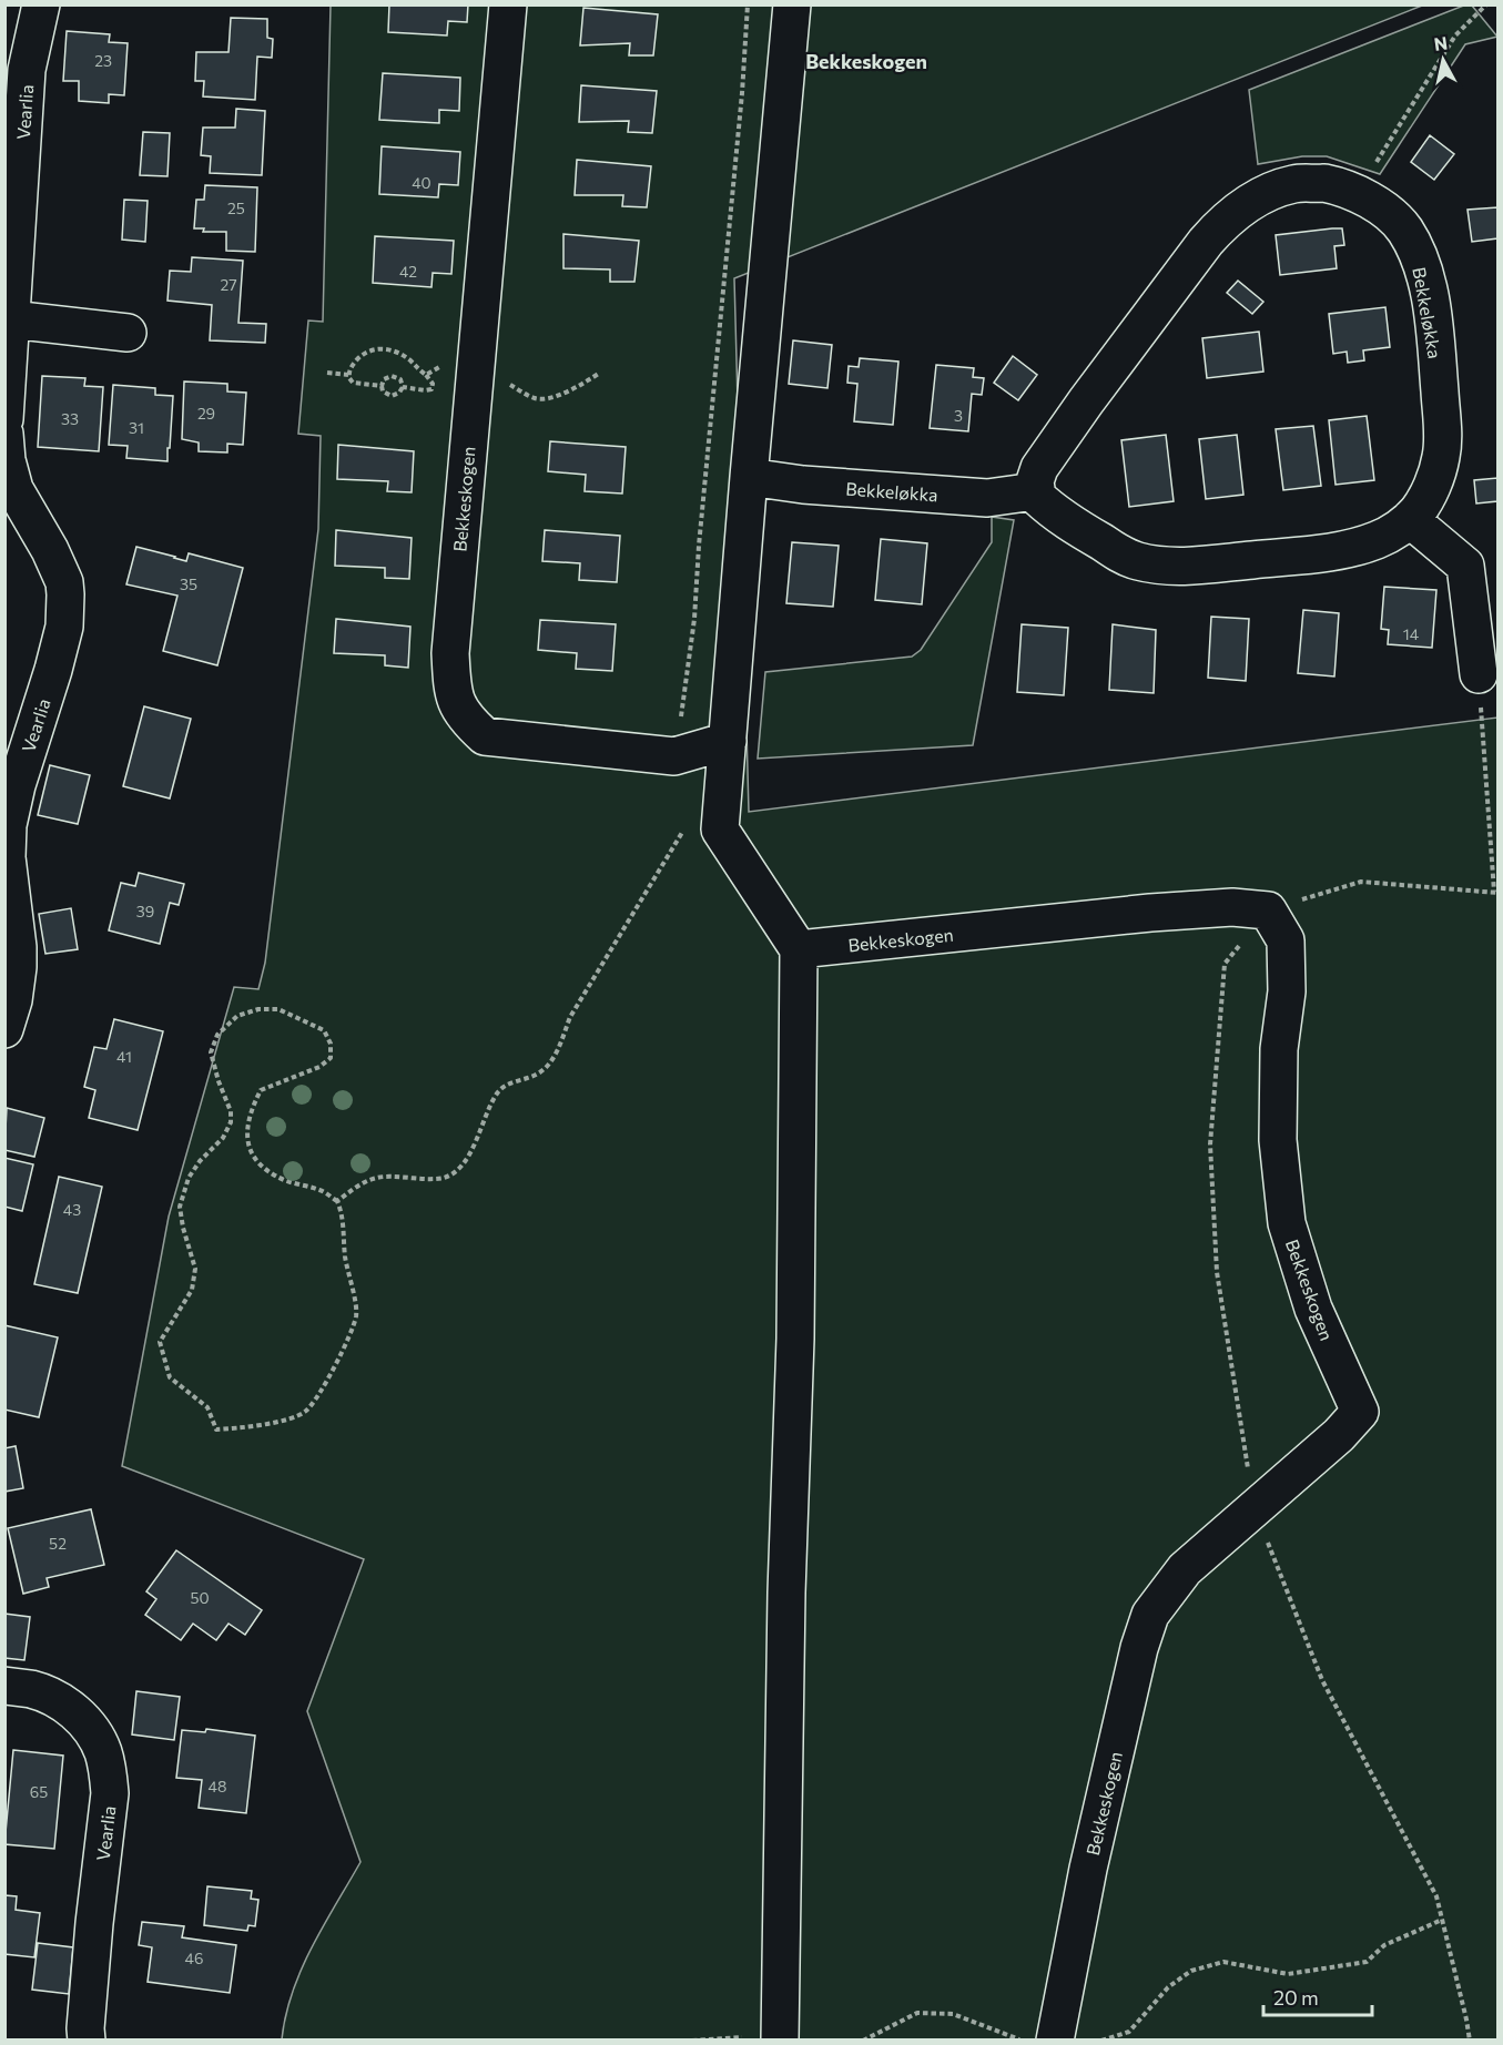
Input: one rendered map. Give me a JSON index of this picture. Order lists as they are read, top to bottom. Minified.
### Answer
{"streets":{"street":["Vearlia","Bekkeløkka","Bekkeskogen"]},"districts":["Bekkeskogen"],"house_numbers":["23","40","25","42","27","29","3","33","31","35","14","39","41","43","52","50","48","65","46"],"scale_bar":"20 m","north":"top"}
